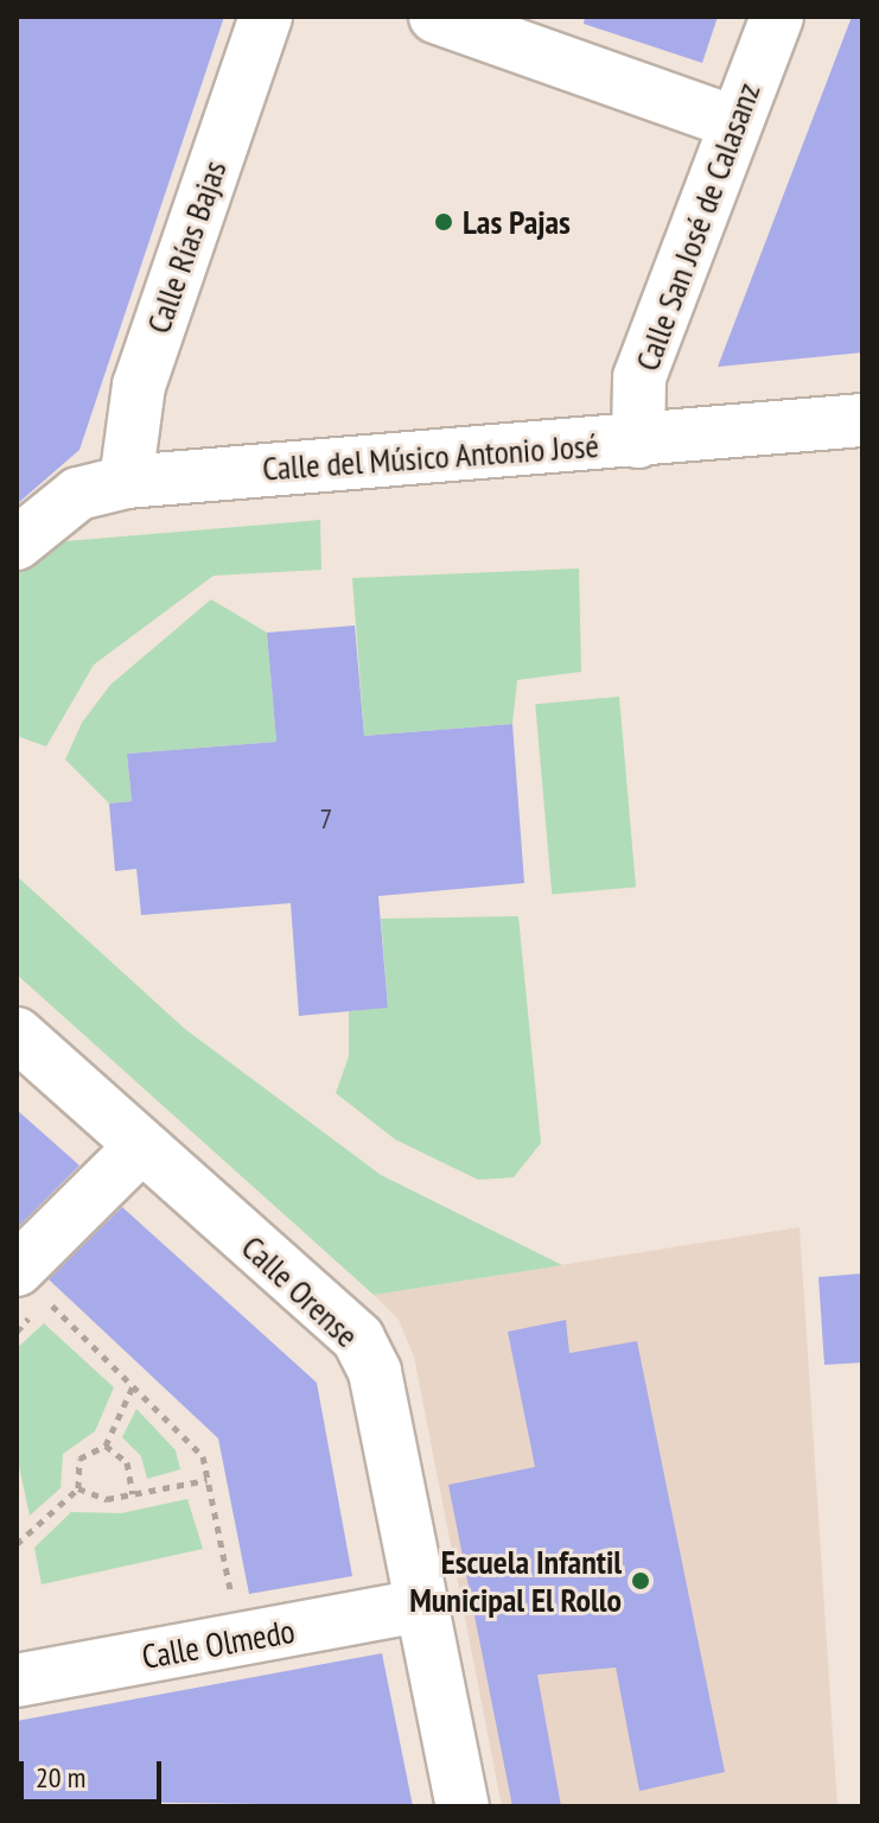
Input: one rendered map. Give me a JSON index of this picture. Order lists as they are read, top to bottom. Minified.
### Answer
{"streets":{"street":["Calle San José de Calasanz","Calle Rías Bajas","Calle del Músico Antonio José","Calle Orense","Calle Olmedo"]},"crossings":[["Calle San José de Calasanz","Calle del Músico Antonio José"],["Calle Rías Bajas","Calle del Músico Antonio José"],["Calle Orense","Calle Olmedo"]],"places":["Las Pajas","Escuela Infantil Municipal El Rollo"],"house_numbers":["7"],"scale_bar":"20 m"}
